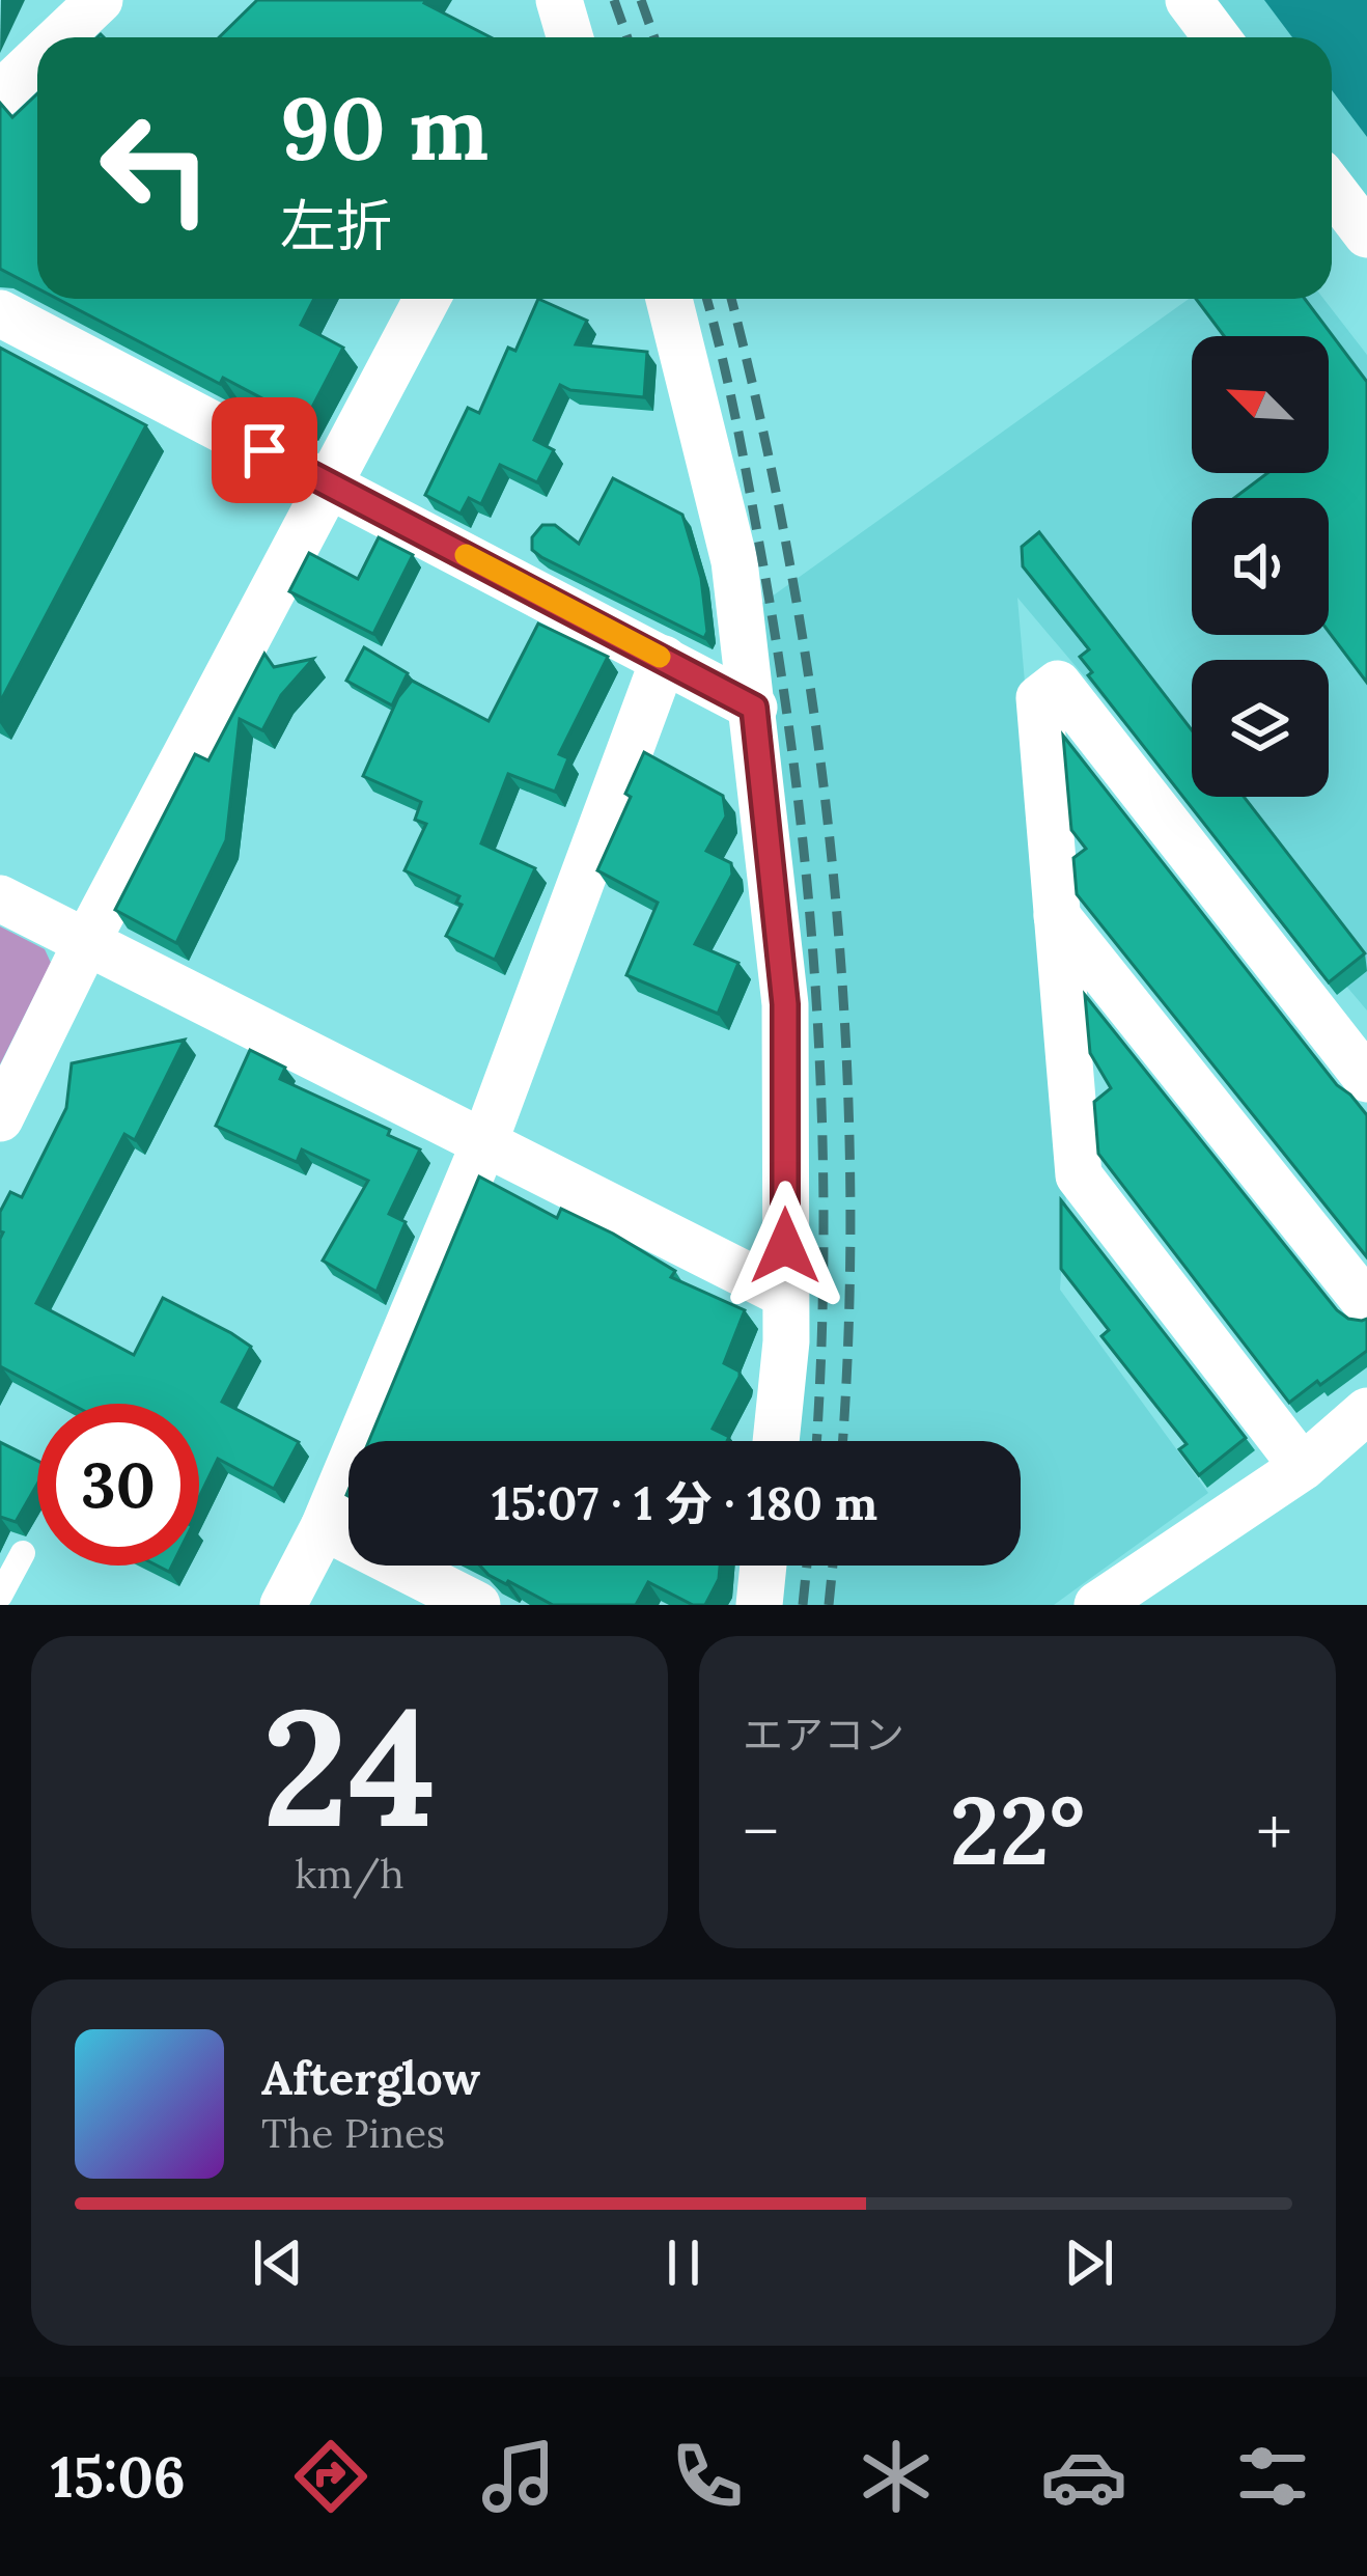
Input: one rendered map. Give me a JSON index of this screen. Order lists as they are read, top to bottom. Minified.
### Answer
{"north":"top left","page":{"turn":["90 m","左折"],"limit":"30","trip":"15:07 · 1 分 · 180 m","tile":[["24","km/h"],"エアコン"],"heat":["−","22°","+"],"song":["Afterglow","The Pines"],"tabs":"15:06"}}
